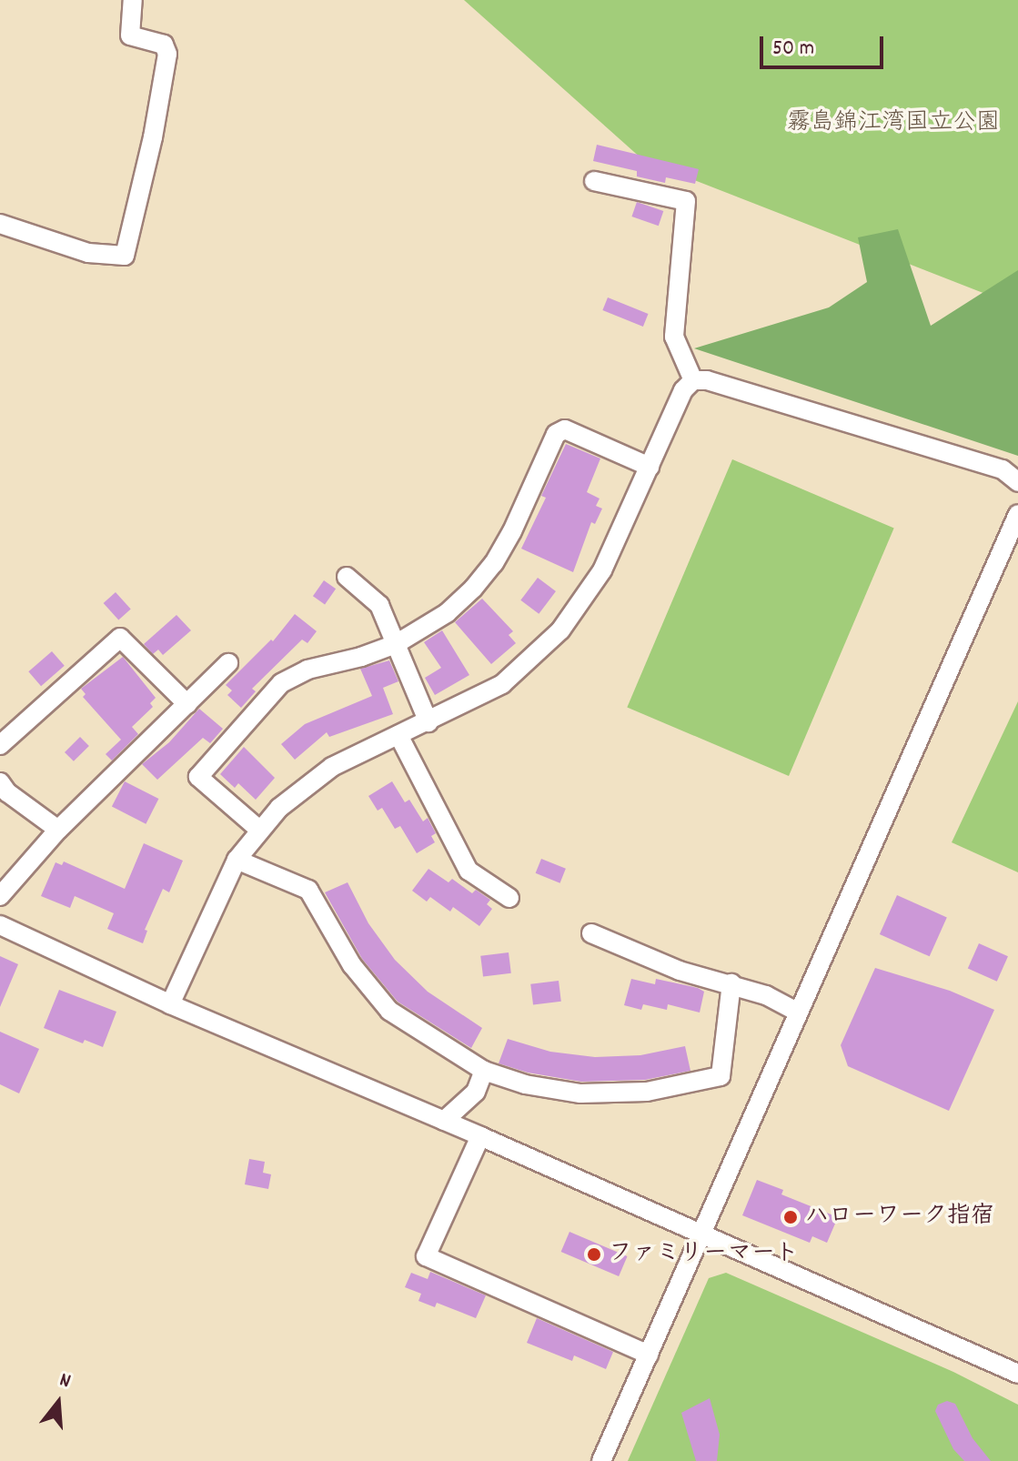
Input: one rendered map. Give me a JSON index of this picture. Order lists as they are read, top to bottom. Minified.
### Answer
{"parks":["霧島錦江湾国立公園"],"places":["ハローワーク指宿","ファミリーマート"],"scale_bar":"50 m","north":"top"}
